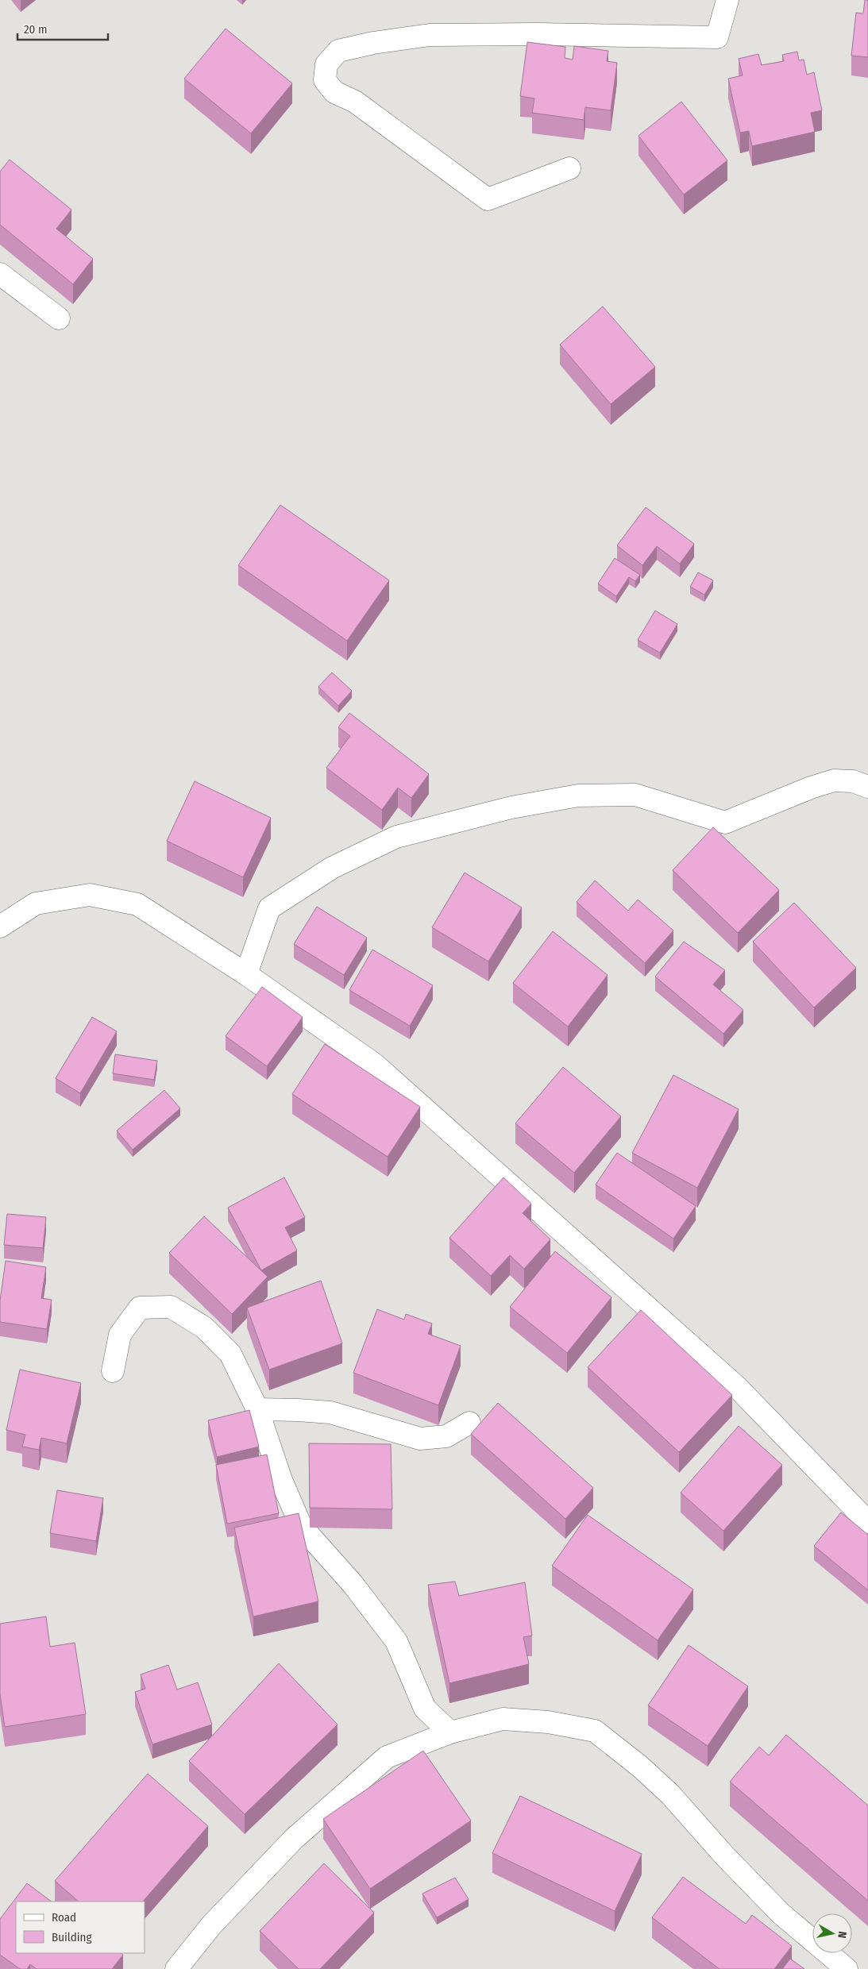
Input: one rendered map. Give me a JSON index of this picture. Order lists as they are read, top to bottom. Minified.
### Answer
{"legend":["Road","Building"],"scale_bar":"20 m","north":"right"}
